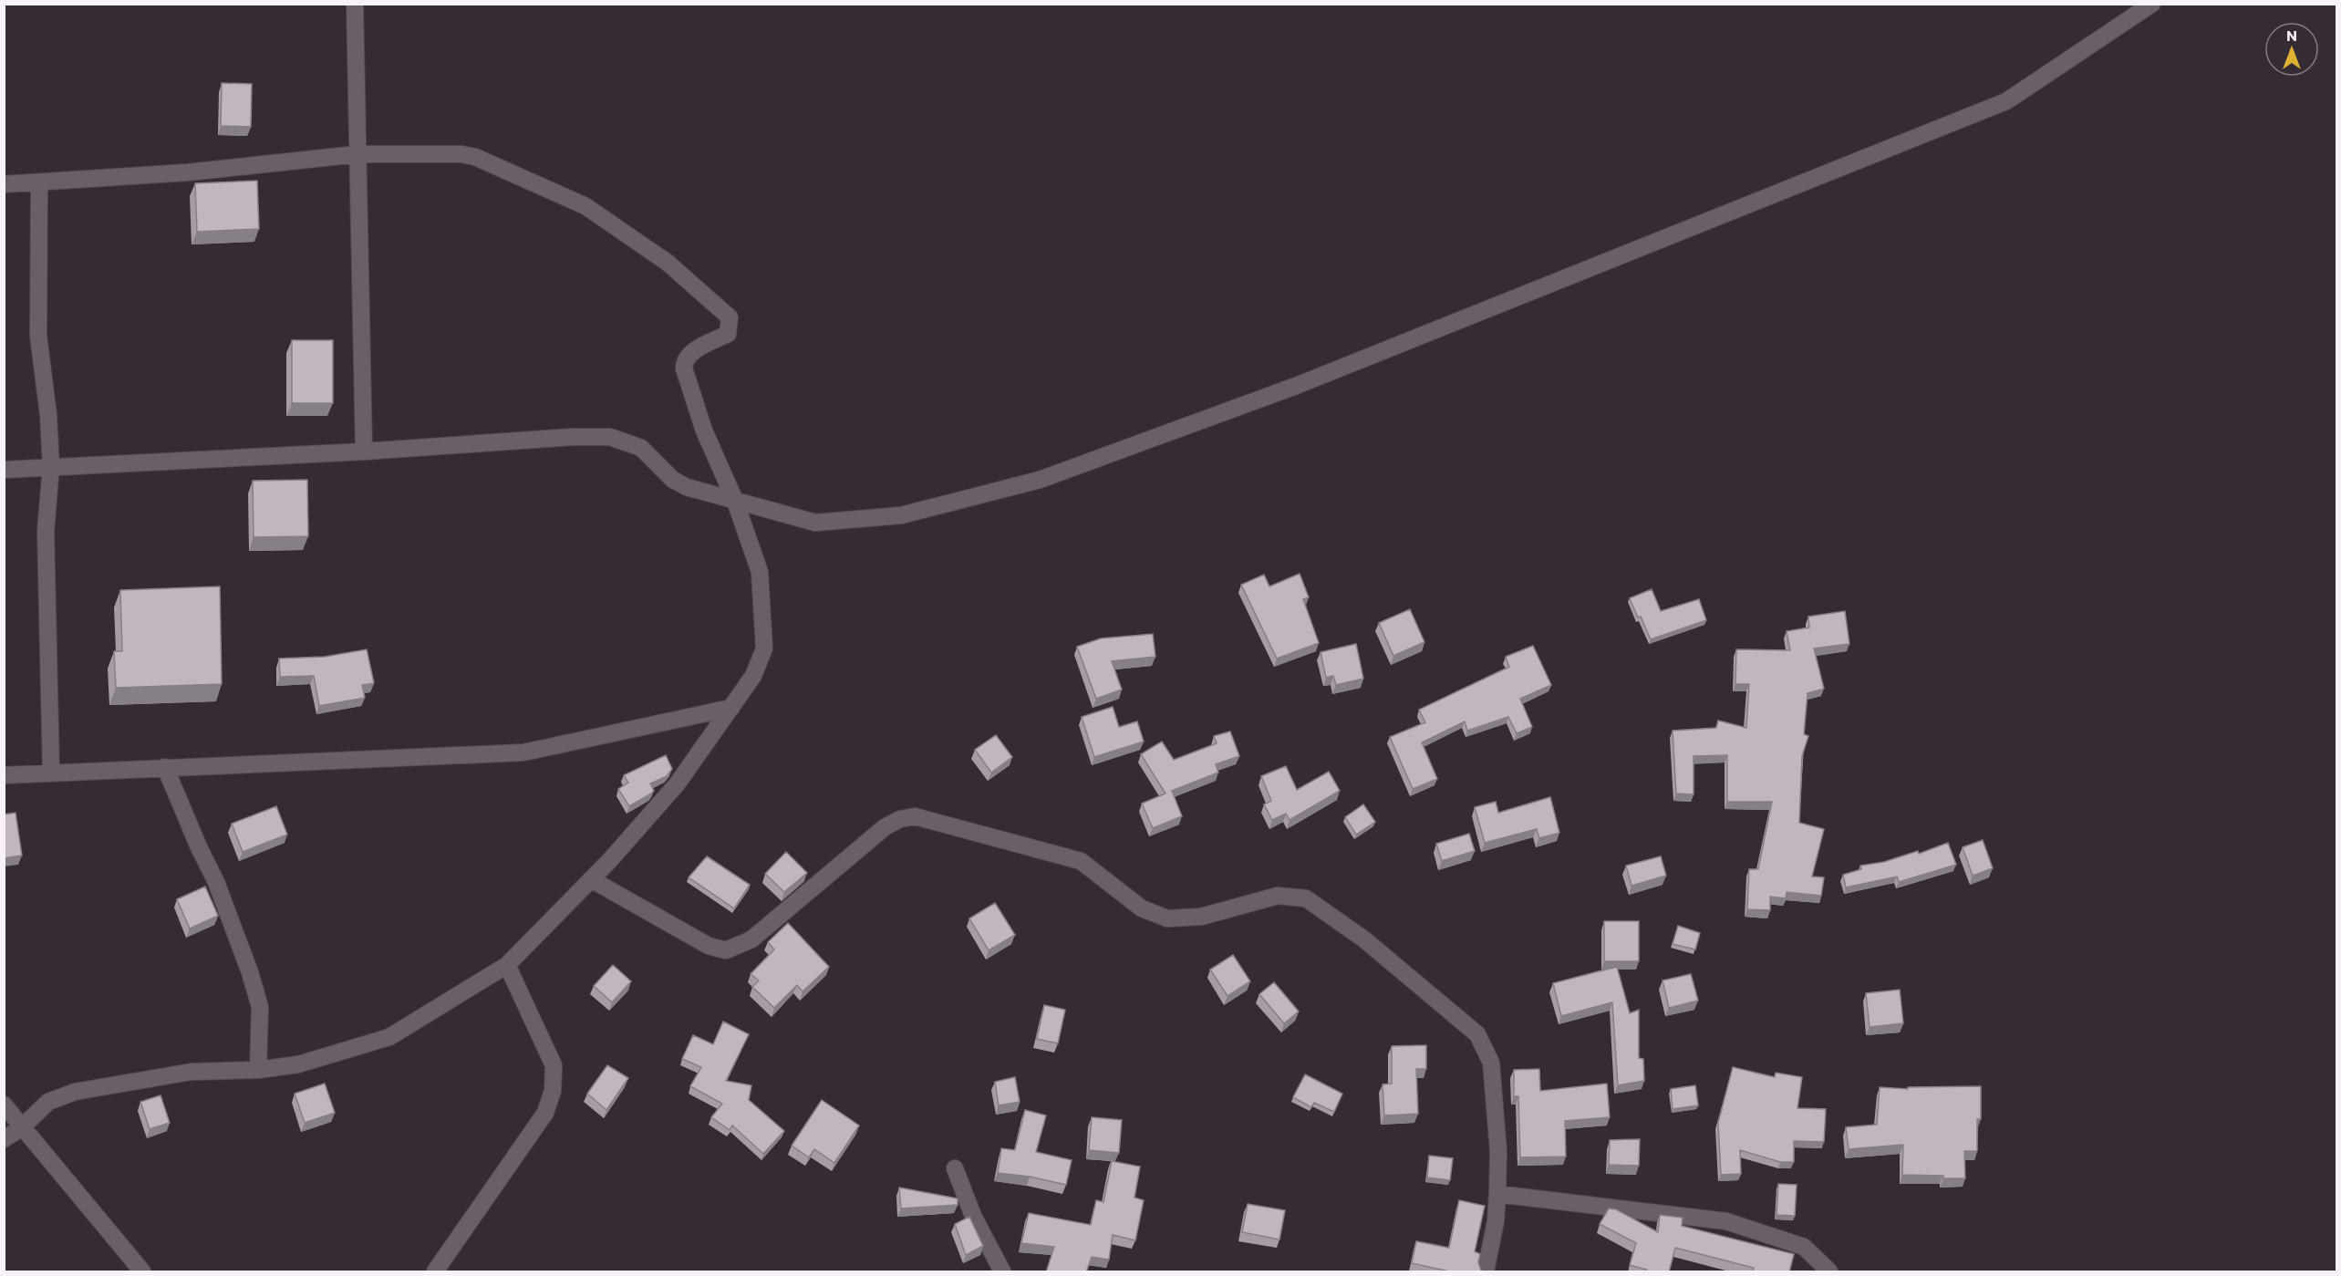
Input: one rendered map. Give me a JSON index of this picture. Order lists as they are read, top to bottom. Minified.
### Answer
{"north":"top"}
